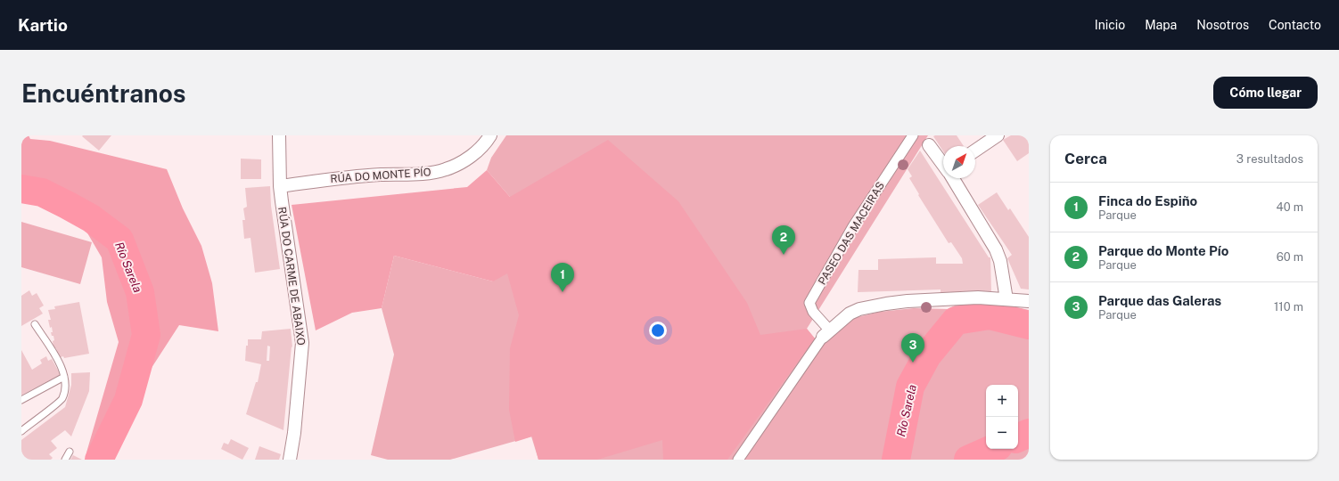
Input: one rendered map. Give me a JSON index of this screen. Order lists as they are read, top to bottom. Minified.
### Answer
{"streets":{"street":["RÚA DO MONTE PÍO","PASEO DAS MACEIRAS","RÚA DO CARME DE ABAIXO"]},"crossings":[["RÚA DO MONTE PÍO","RÚA DO CARME DE ABAIXO"]],"water":["Río Sarela"],"north":"top right","page":{"header":"Kartio","nav":["Inicio","Mapa","Nosotros","Contacto"],"buttons":"Cómo llegar","title":"Encuéntranos","heading":["Cerca","3 resultados"],"list":[{"mark":"1","name":"Finca do Espiño","note":"Parque","value":"40 m"},{"mark":"2","name":"Parque do Monte Pío","note":"Parque","value":"60 m"},{"mark":"3","name":"Parque das Galeras","note":"Parque","value":"110 m"}],"pins":["2","1","3"],"map_buttons":["+","−"]}}
